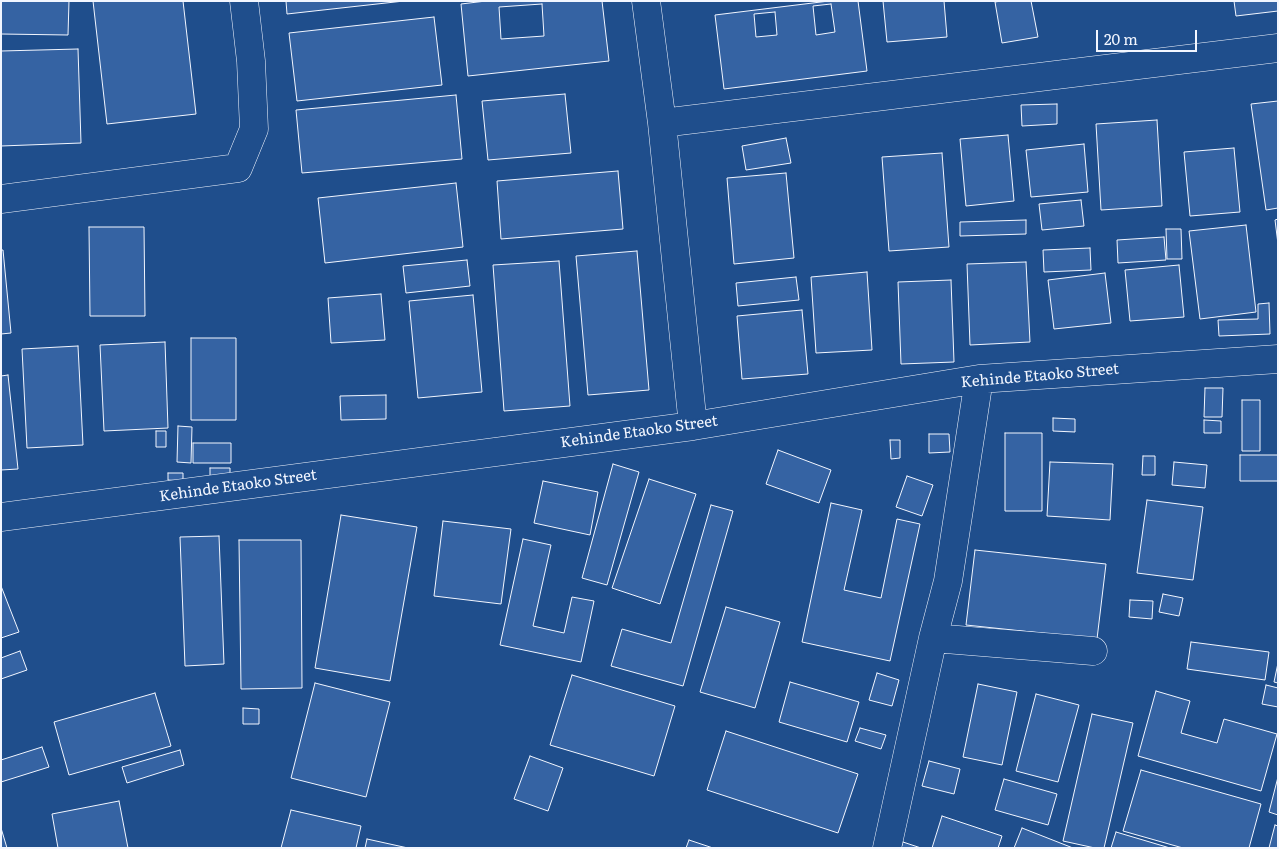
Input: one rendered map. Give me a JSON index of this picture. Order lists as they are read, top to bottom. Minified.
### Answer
{"streets":{"street":["Kehinde Etaoko Street"]},"scale_bar":"20 m"}
